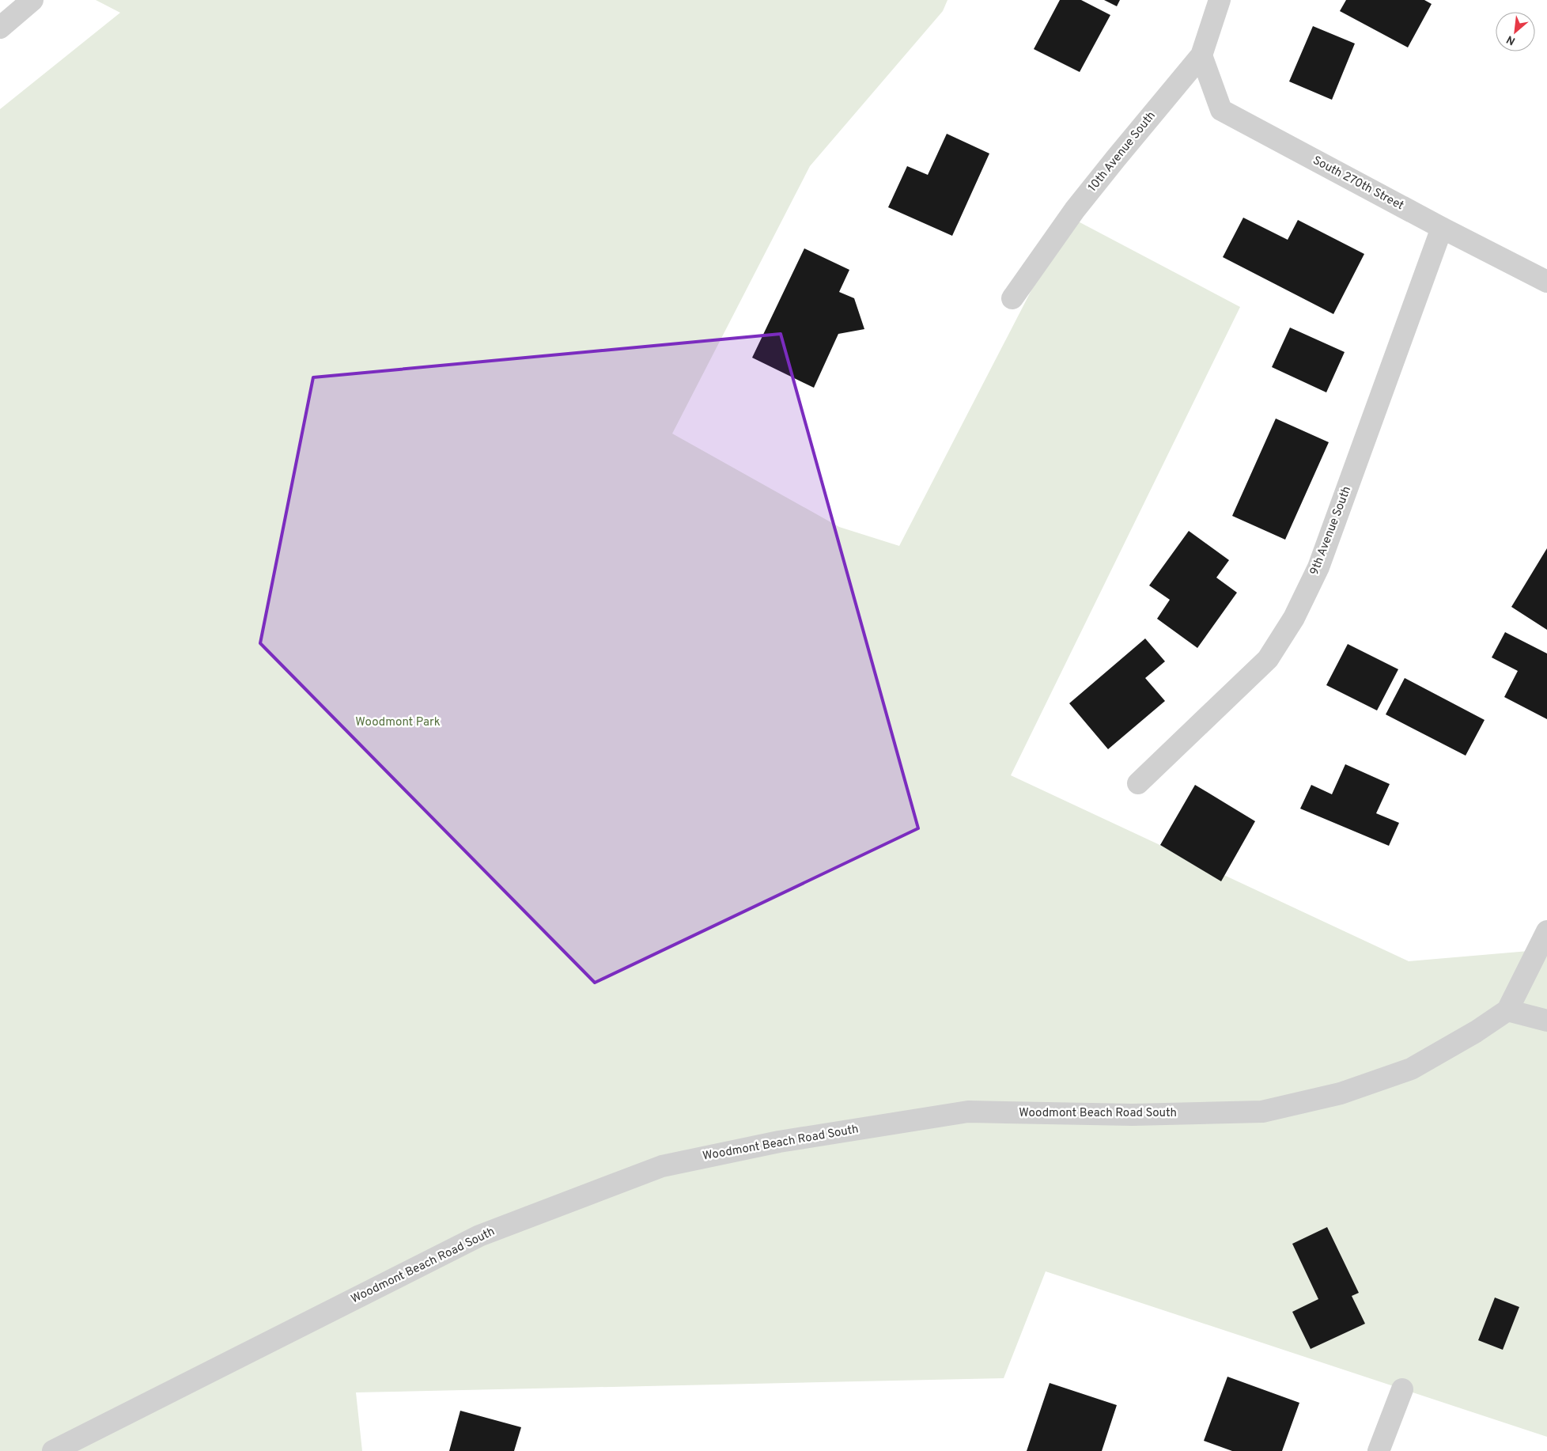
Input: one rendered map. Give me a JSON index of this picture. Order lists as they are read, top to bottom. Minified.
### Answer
{"streets":{"street":["10th Avenue South","South 270th Street","9th Avenue South","Woodmont Beach Road South"]},"crossings":[["10th Avenue South","South 270th Street"],["South 270th Street","9th Avenue South"]],"parks":["Woodmont Park"],"north":"bottom left"}
